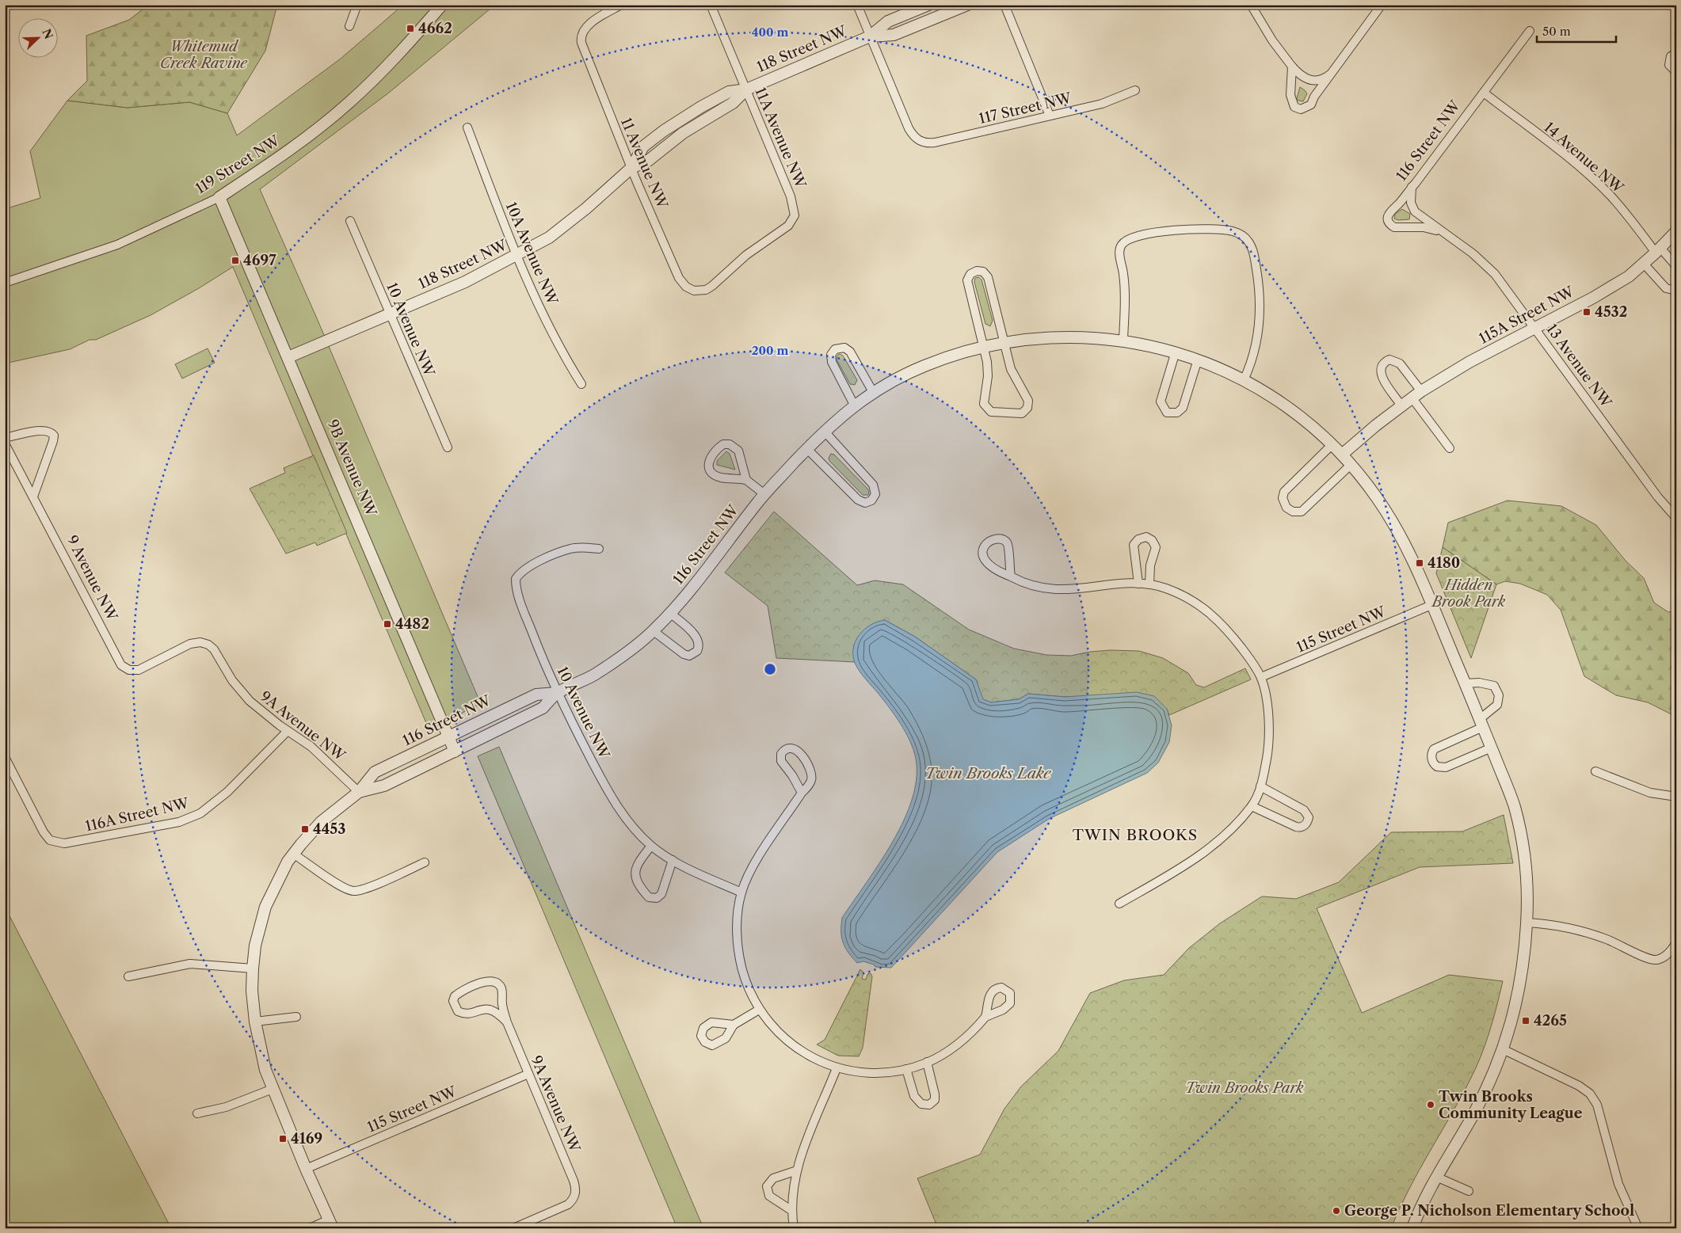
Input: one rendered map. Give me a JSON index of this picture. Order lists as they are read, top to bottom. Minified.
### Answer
{"streets":{"street":["118 Street NW","117 Street NW","11A Avenue NW","116 Street NW","14 Avenue NW","11 Avenue NW","119 Street NW","10A Avenue NW","115A Street NW","10 Avenue NW","13 Avenue NW","9B Avenue NW","9 Avenue NW","115 Street NW","9A Avenue NW","116A Street NW"]},"crossings":[["118 Street NW","117 Street NW"],["118 Street NW","11A Avenue NW"],["118 Street NW","11 Avenue NW"],["118 Street NW","10A Avenue NW"],["118 Street NW","10 Avenue NW"],["118 Street NW","9B Avenue NW"],["11A Avenue NW","11 Avenue NW"],["116 Street NW","14 Avenue NW"],["116 Street NW","115A Street NW"],["116 Street NW","10 Avenue NW"],["116 Street NW","13 Avenue NW"],["116 Street NW","9B Avenue NW"],["116 Street NW","115 Street NW"],["116 Street NW","9A Avenue NW"],["14 Avenue NW","115A Street NW"],["119 Street NW","9B Avenue NW"],["115A Street NW","13 Avenue NW"],["9 Avenue NW","9A Avenue NW"],["115 Street NW","9A Avenue NW"],["9A Avenue NW","116A Street NW"]],"districts":["TWIN BROOKS"],"water":["Twin Brooks Lake"],"parks":["Whitemud Creek Ravine","Hidden Brook Park","Twin Brooks Park"],"places":{"transit":["4662","4697","4532","4180","4482","4453","4265","4169"],"other":["Twin Brooks Community League","George P. Nicholson Elementary School"]},"scale_bar":"50 m","north":"top right","rings":["400 m","200 m"]}
